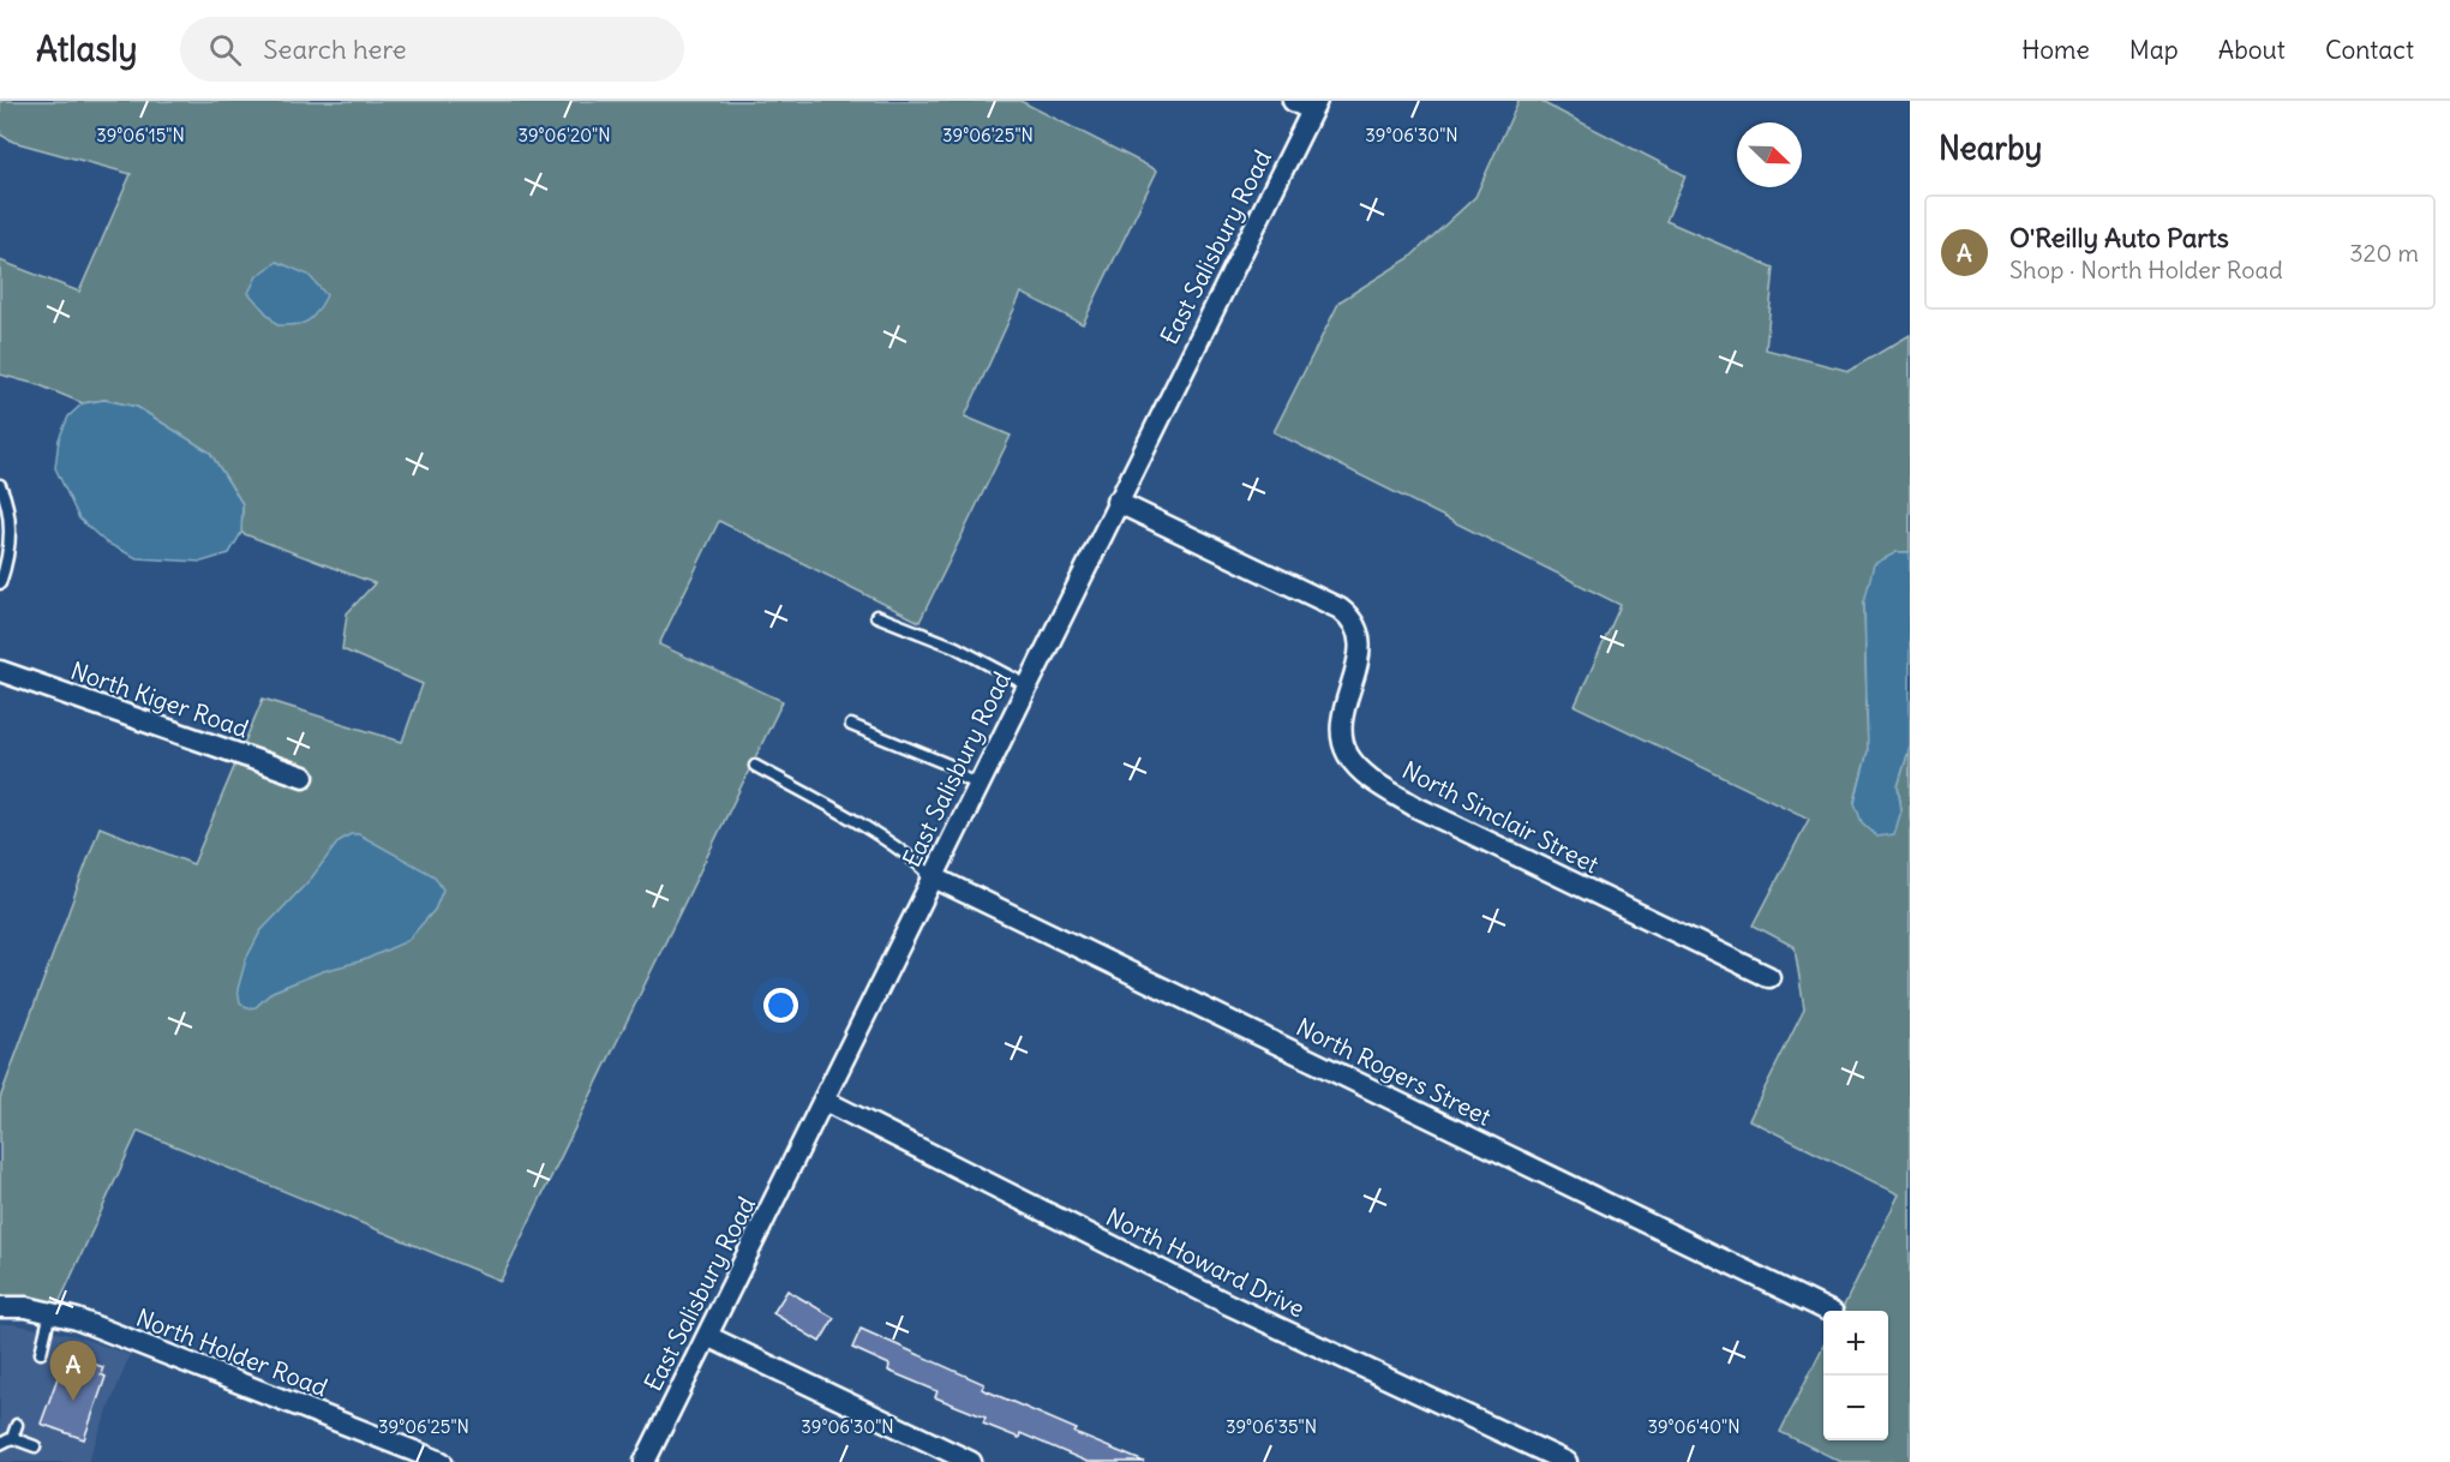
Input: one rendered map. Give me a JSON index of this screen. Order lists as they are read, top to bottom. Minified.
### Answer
{"streets":{"street":["East Salisbury Road","North Kiger Road","North Sinclair Street","North Rogers Street","North Howard Drive","North Holder Road"]},"crossings":[["East Salisbury Road","North Sinclair Street"],["East Salisbury Road","North Rogers Street"],["East Salisbury Road","North Howard Drive"]],"north":"bottom right","page":{"header":"Atlasly","search":"Search here","nav":["Home","Map","About","Contact"],"heading":"Nearby","list":[{"mark":"A","name":"O'Reilly Auto Parts","note":"Shop · North Holder Road","value":"320 m"}],"map_buttons":["+","−"],"pins":"A"},"coordinates":["39°06'15\"N","39°06'20\"N","39°06'25\"N","39°06'30\"N","39°06'35\"N","39°06'40\"N"]}
